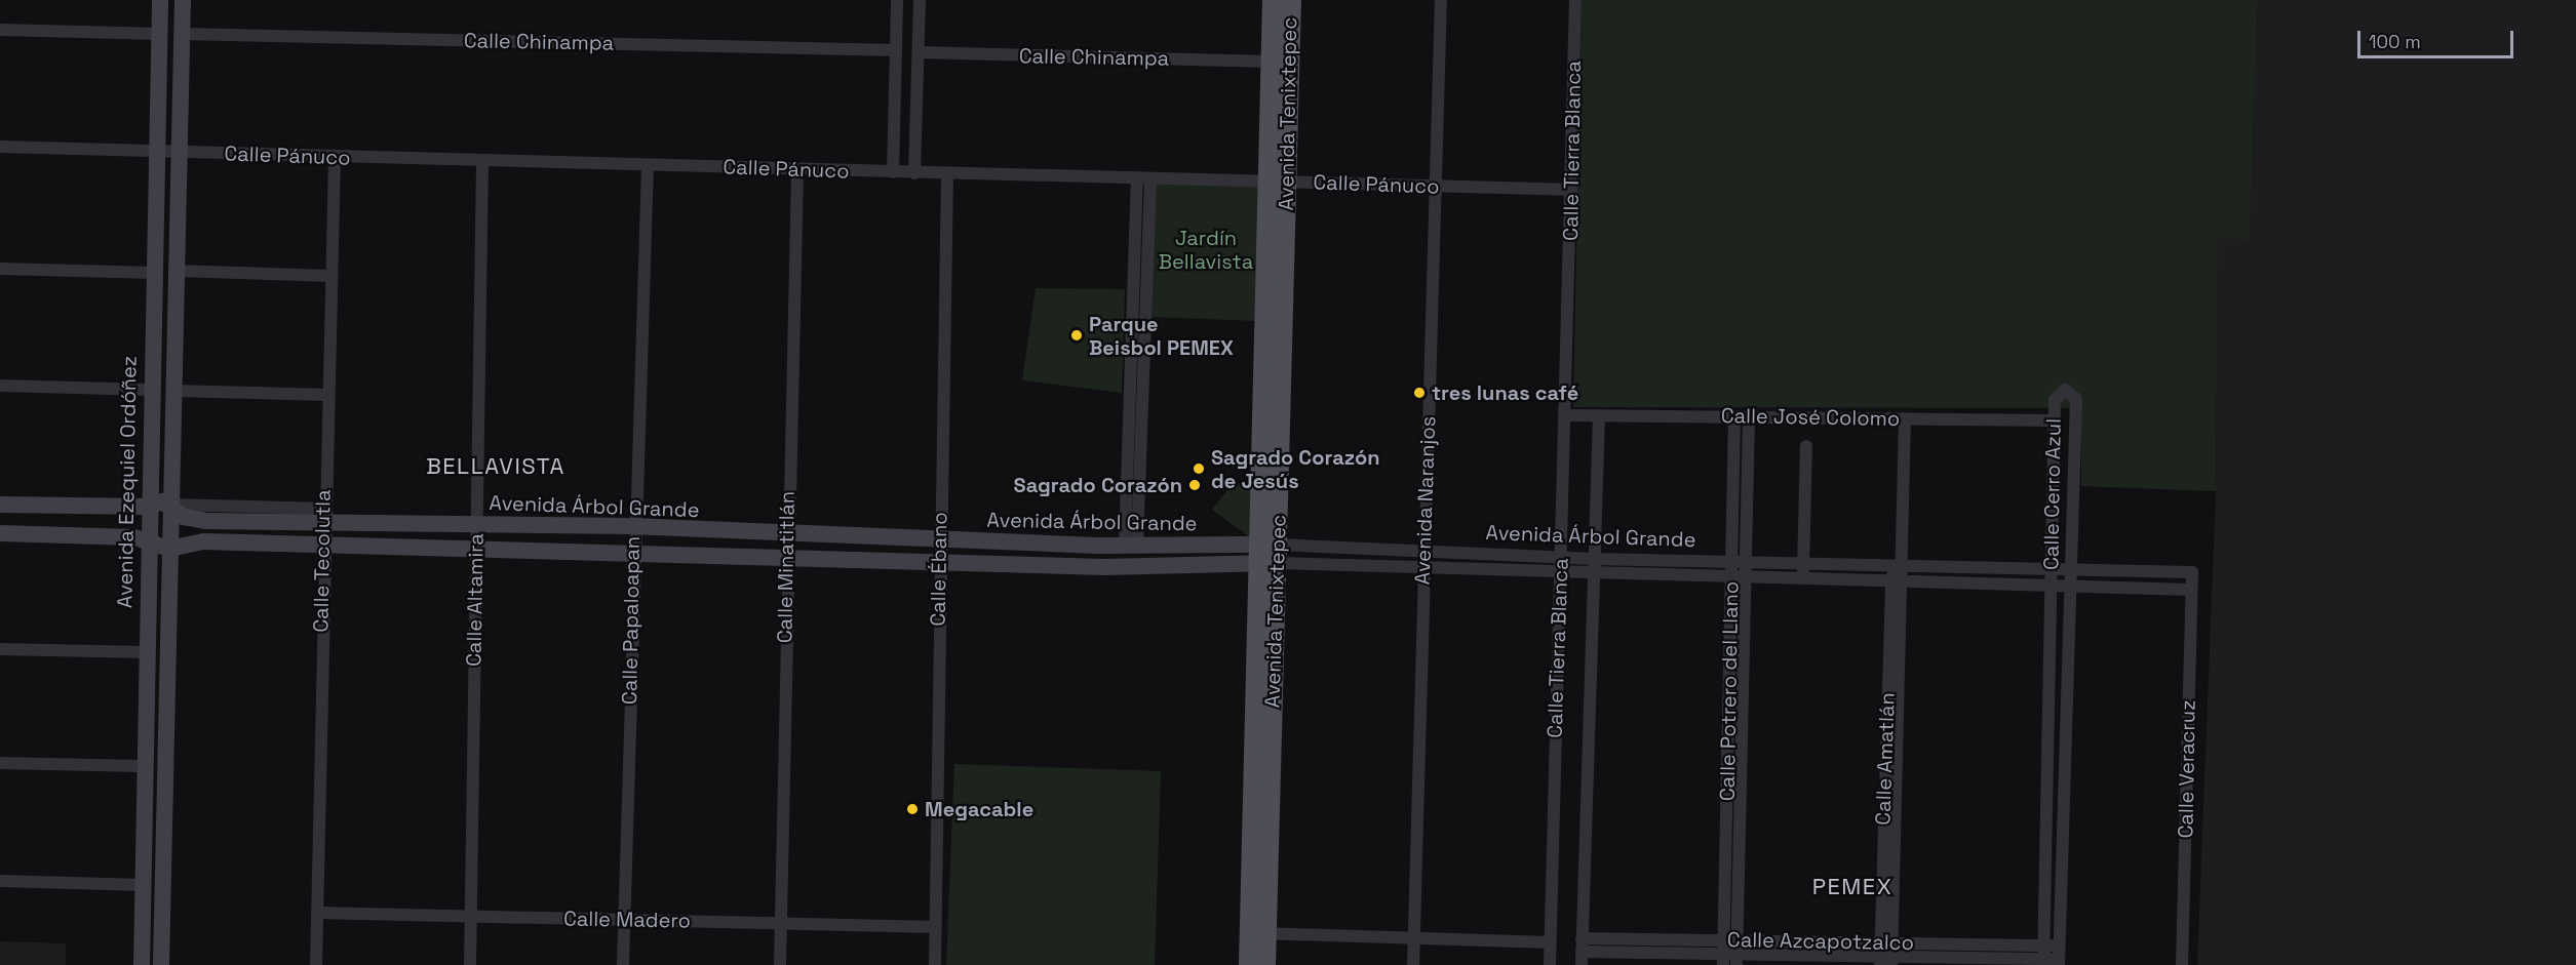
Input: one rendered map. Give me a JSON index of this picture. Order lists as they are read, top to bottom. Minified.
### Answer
{"streets":{"main road":["Avenida Tenixtepec"],"street":["Calle Chinampa","Calle Tierra Blanca","Calle Pánuco","Calle José Colomo","Avenida Ezequiel Ordóñez","Calle Cerro Azul","Avenida Naranjos","Avenida Árbol Grande","Calle Tecolutla","Calle Minatitlán","Calle Ébano","Calle Altamira","Calle Papaloapan","Calle Potrero del Llano","Calle Amatlán","Calle Veracruz","Calle Madero","Calle Azcapotzalco"]},"crossings":[["Calle Chinampa","Avenida Tenixtepec"],["Avenida Tenixtepec","Calle Pánuco"],["Avenida Tenixtepec","Avenida Árbol Grande"],["Calle Tierra Blanca","Calle Pánuco"],["Calle Tierra Blanca","Calle José Colomo"],["Calle Tierra Blanca","Avenida Árbol Grande"],["Calle Pánuco","Avenida Ezequiel Ordóñez"],["Calle Pánuco","Avenida Naranjos"],["Calle Pánuco","Calle Tecolutla"],["Calle Pánuco","Calle Minatitlán"],["Calle Pánuco","Calle Ébano"],["Calle Pánuco","Calle Altamira"],["Calle Pánuco","Calle Papaloapan"],["Calle José Colomo","Calle Cerro Azul"],["Calle José Colomo","Calle Potrero del Llano"],["Calle José Colomo","Calle Amatlán"],["Avenida Ezequiel Ordóñez","Avenida Árbol Grande"],["Calle Cerro Azul","Avenida Árbol Grande"],["Calle Cerro Azul","Calle Azcapotzalco"],["Avenida Naranjos","Avenida Árbol Grande"],["Avenida Árbol Grande","Calle Tecolutla"],["Avenida Árbol Grande","Calle Minatitlán"],["Avenida Árbol Grande","Calle Ébano"],["Avenida Árbol Grande","Calle Altamira"],["Avenida Árbol Grande","Calle Papaloapan"],["Avenida Árbol Grande","Calle Potrero del Llano"],["Avenida Árbol Grande","Calle Amatlán"],["Avenida Árbol Grande","Calle Veracruz"],["Calle Tecolutla","Calle Madero"],["Calle Minatitlán","Calle Madero"],["Calle Ébano","Calle Madero"],["Calle Altamira","Calle Madero"],["Calle Papaloapan","Calle Madero"],["Calle Potrero del Llano","Calle Azcapotzalco"],["Calle Amatlán","Calle Azcapotzalco"]],"districts":["BELLAVISTA","PEMEX"],"parks":["Jardín Bellavista"],"places":["Parque Beisbol PEMEX","tres lunas café","Sagrado Corazón de Jesús","Sagrado Corazón","Megacable"],"scale_bar":"100 m"}
